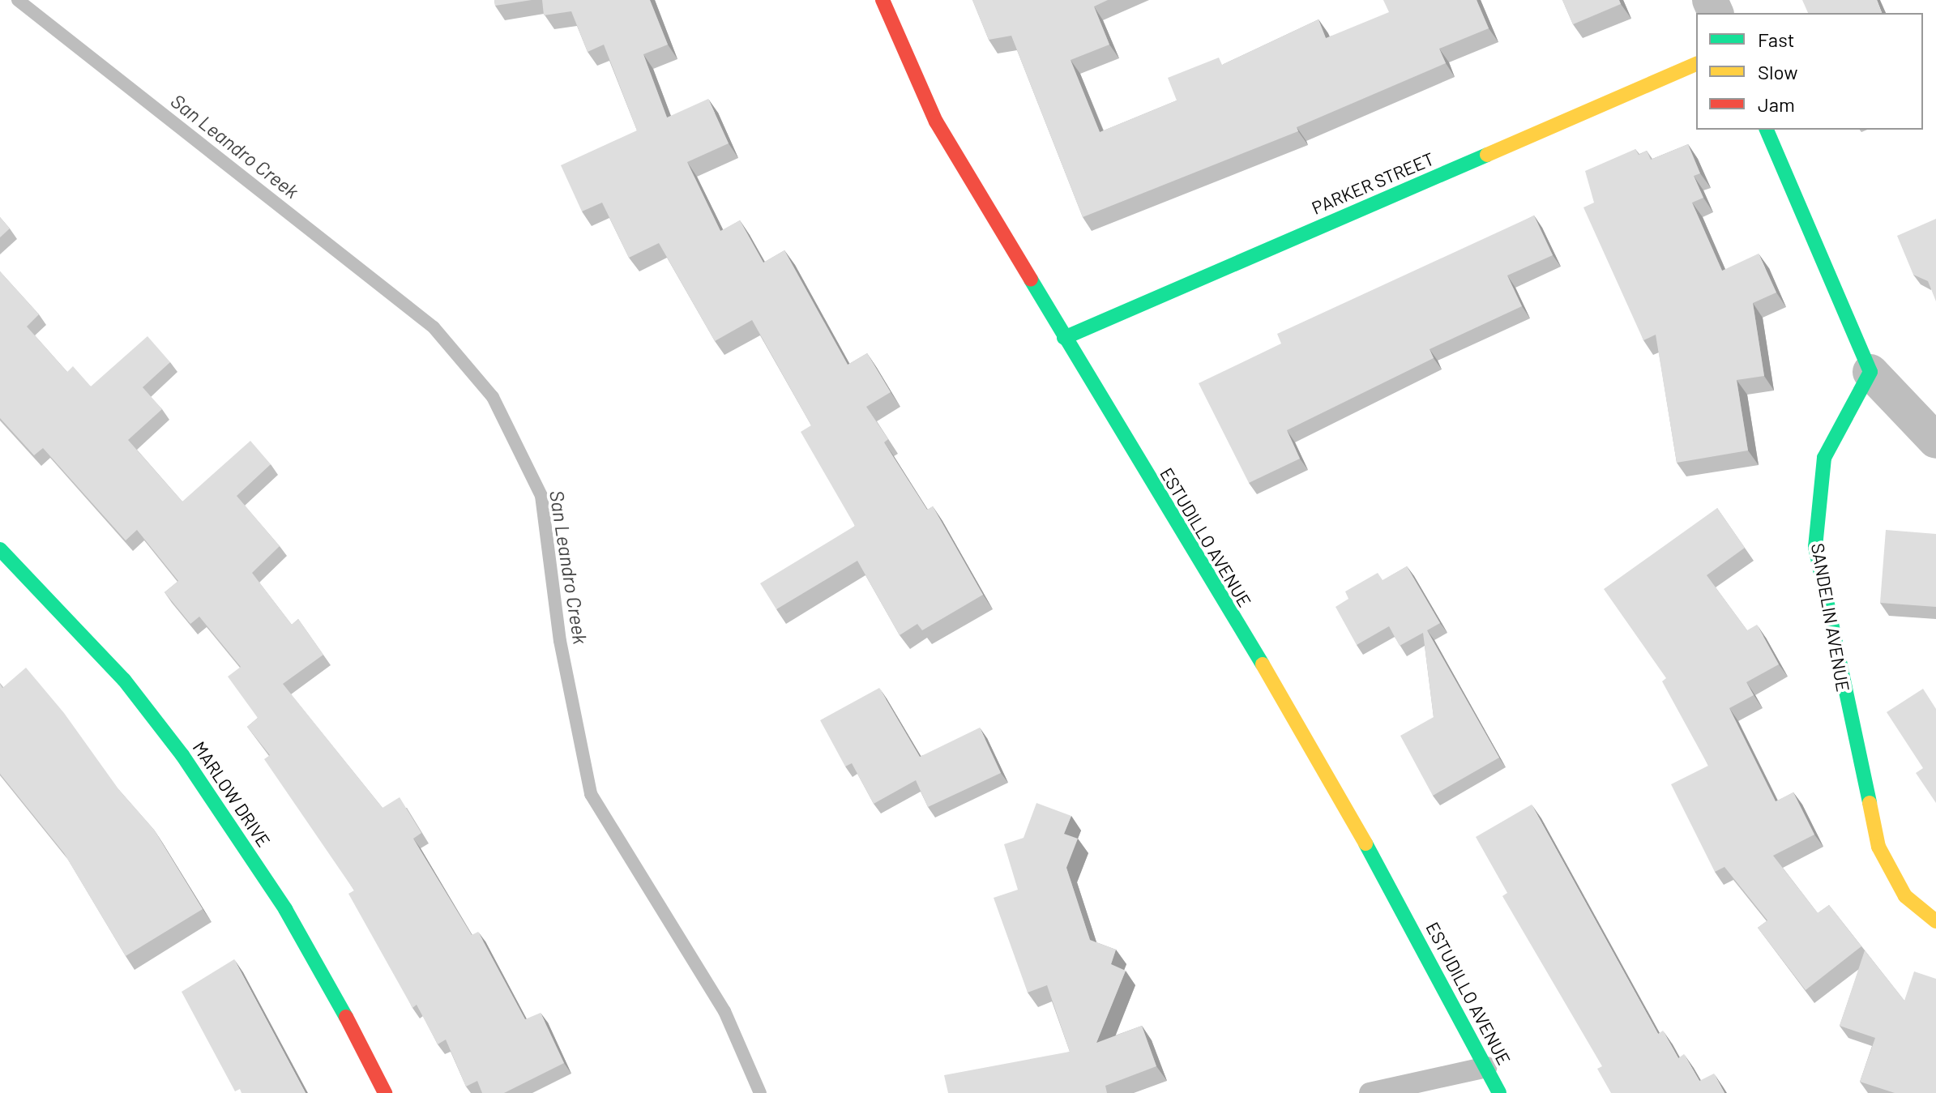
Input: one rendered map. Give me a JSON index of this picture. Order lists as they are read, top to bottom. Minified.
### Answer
{"streets":{"street":["PARKER STREET","ESTUDILLO AVENUE","SANDELIN AVENUE","MARLOW DRIVE"]},"crossings":[["PARKER STREET","ESTUDILLO AVENUE"]],"water":["San Leandro Creek"],"legend":["Fast","Slow","Jam"]}
